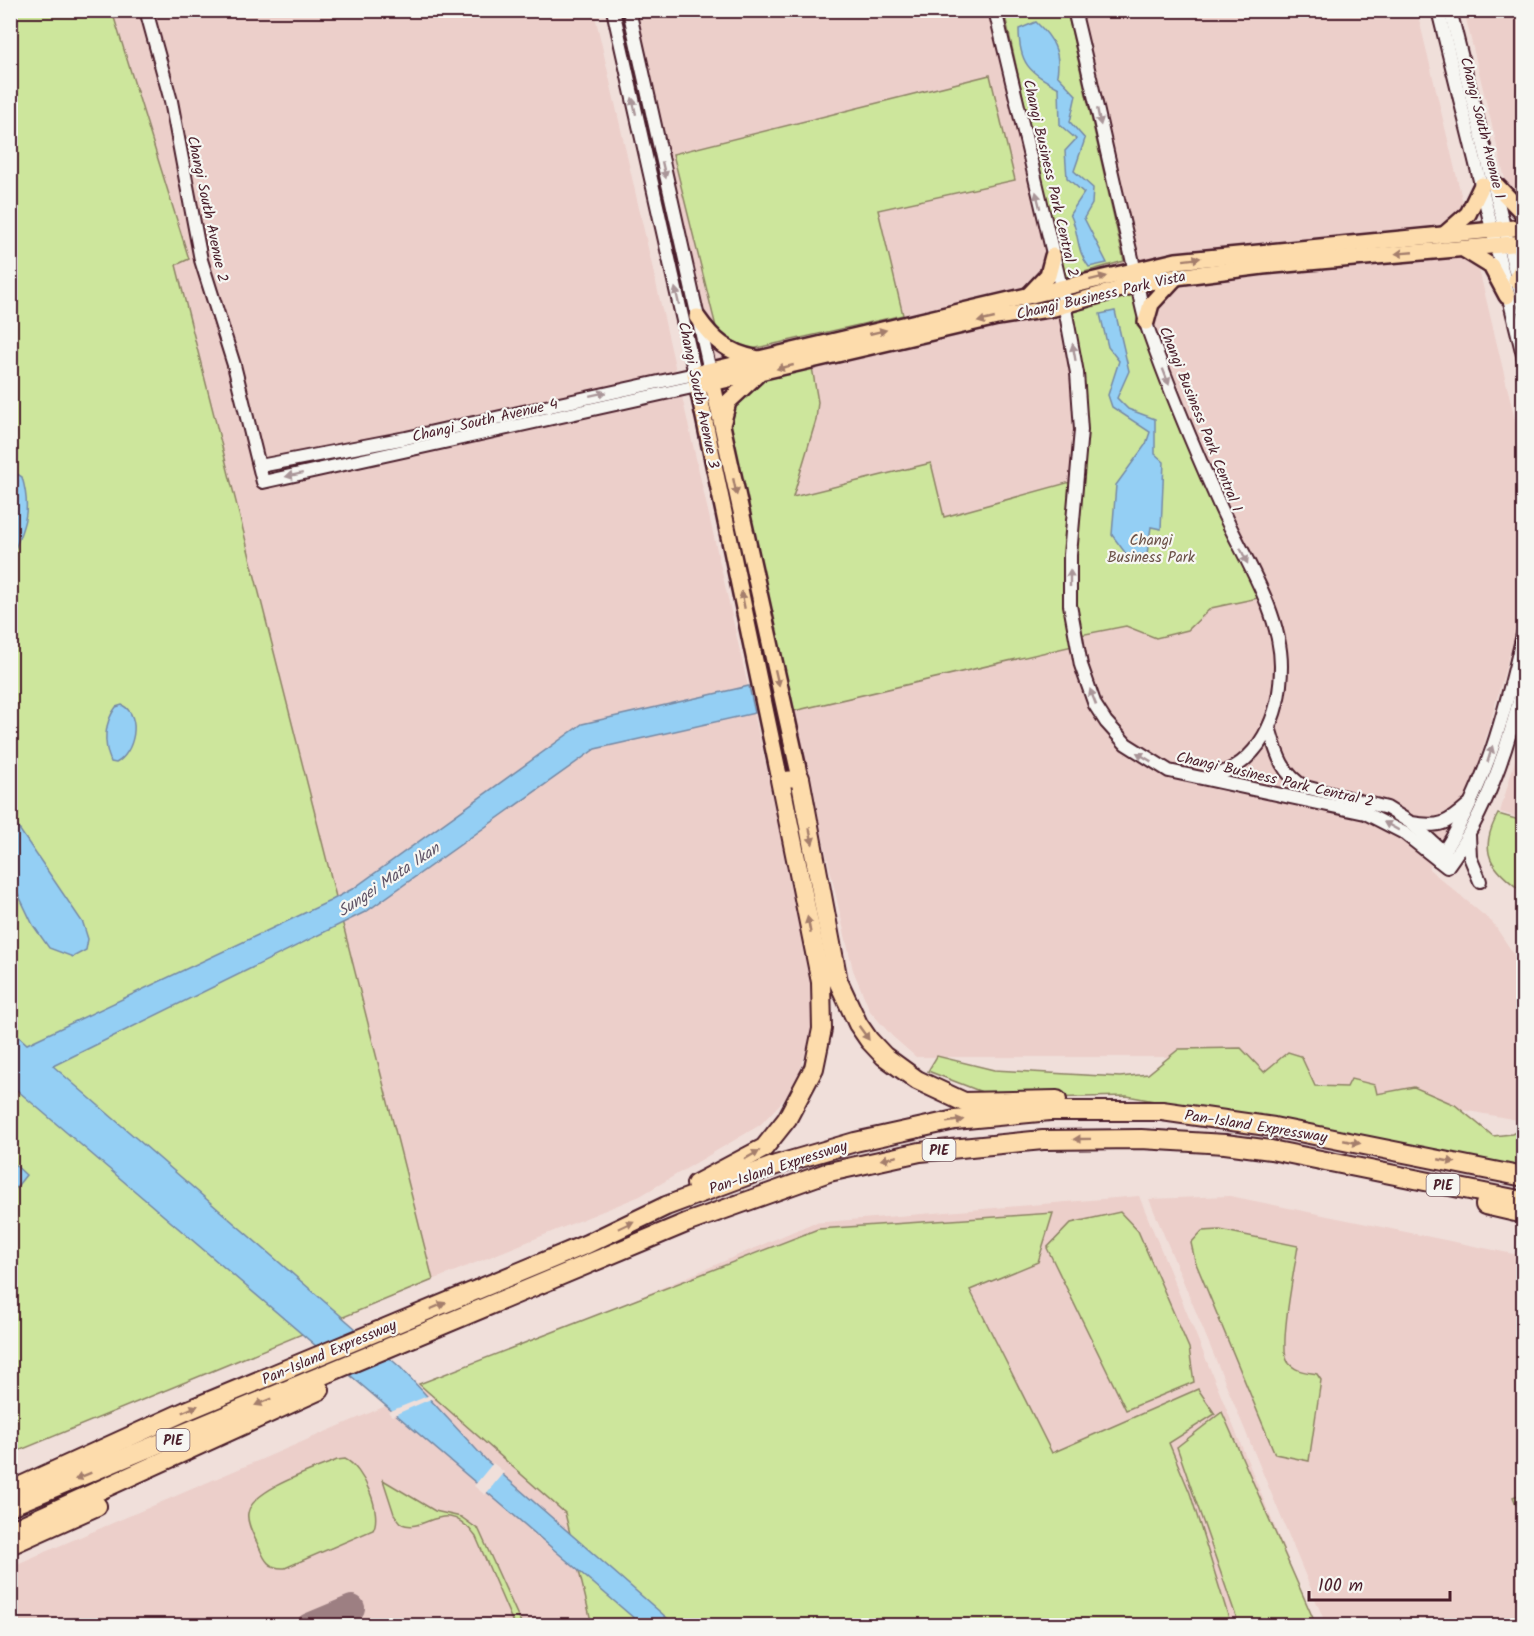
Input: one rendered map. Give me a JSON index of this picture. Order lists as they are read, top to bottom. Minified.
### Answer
{"streets":{"highway":["Pan-Island Expressway","PIE"],"main road":["Changi Business Park Vista","Changi South Avenue 3"],"street":["Changi South Avenue 1","Changi Business Park Central 2","Changi South Avenue 2","Changi Business Park Central 1","Changi South Avenue 4"]},"crossings":[["Changi South Avenue 1","Changi Business Park Vista"],["Changi Business Park Central 2","Changi Business Park Vista"],["Changi Business Park Central 2","Changi Business Park Central 1"],["Changi South Avenue 2","Changi South Avenue 4"],["Changi Business Park Vista","Changi South Avenue 3"],["Changi Business Park Vista","Changi Business Park Central 1"],["Changi Business Park Vista","Changi South Avenue 4"],["Changi South Avenue 3","Changi South Avenue 4"],["Pan-Island Expressway","PIE"]],"one_way":["Changi Business Park Central 2","Changi Business Park Central 1"],"water":["Sungei Mata Ikan"],"parks":["Changi Business Park"],"scale_bar":"100 m"}
